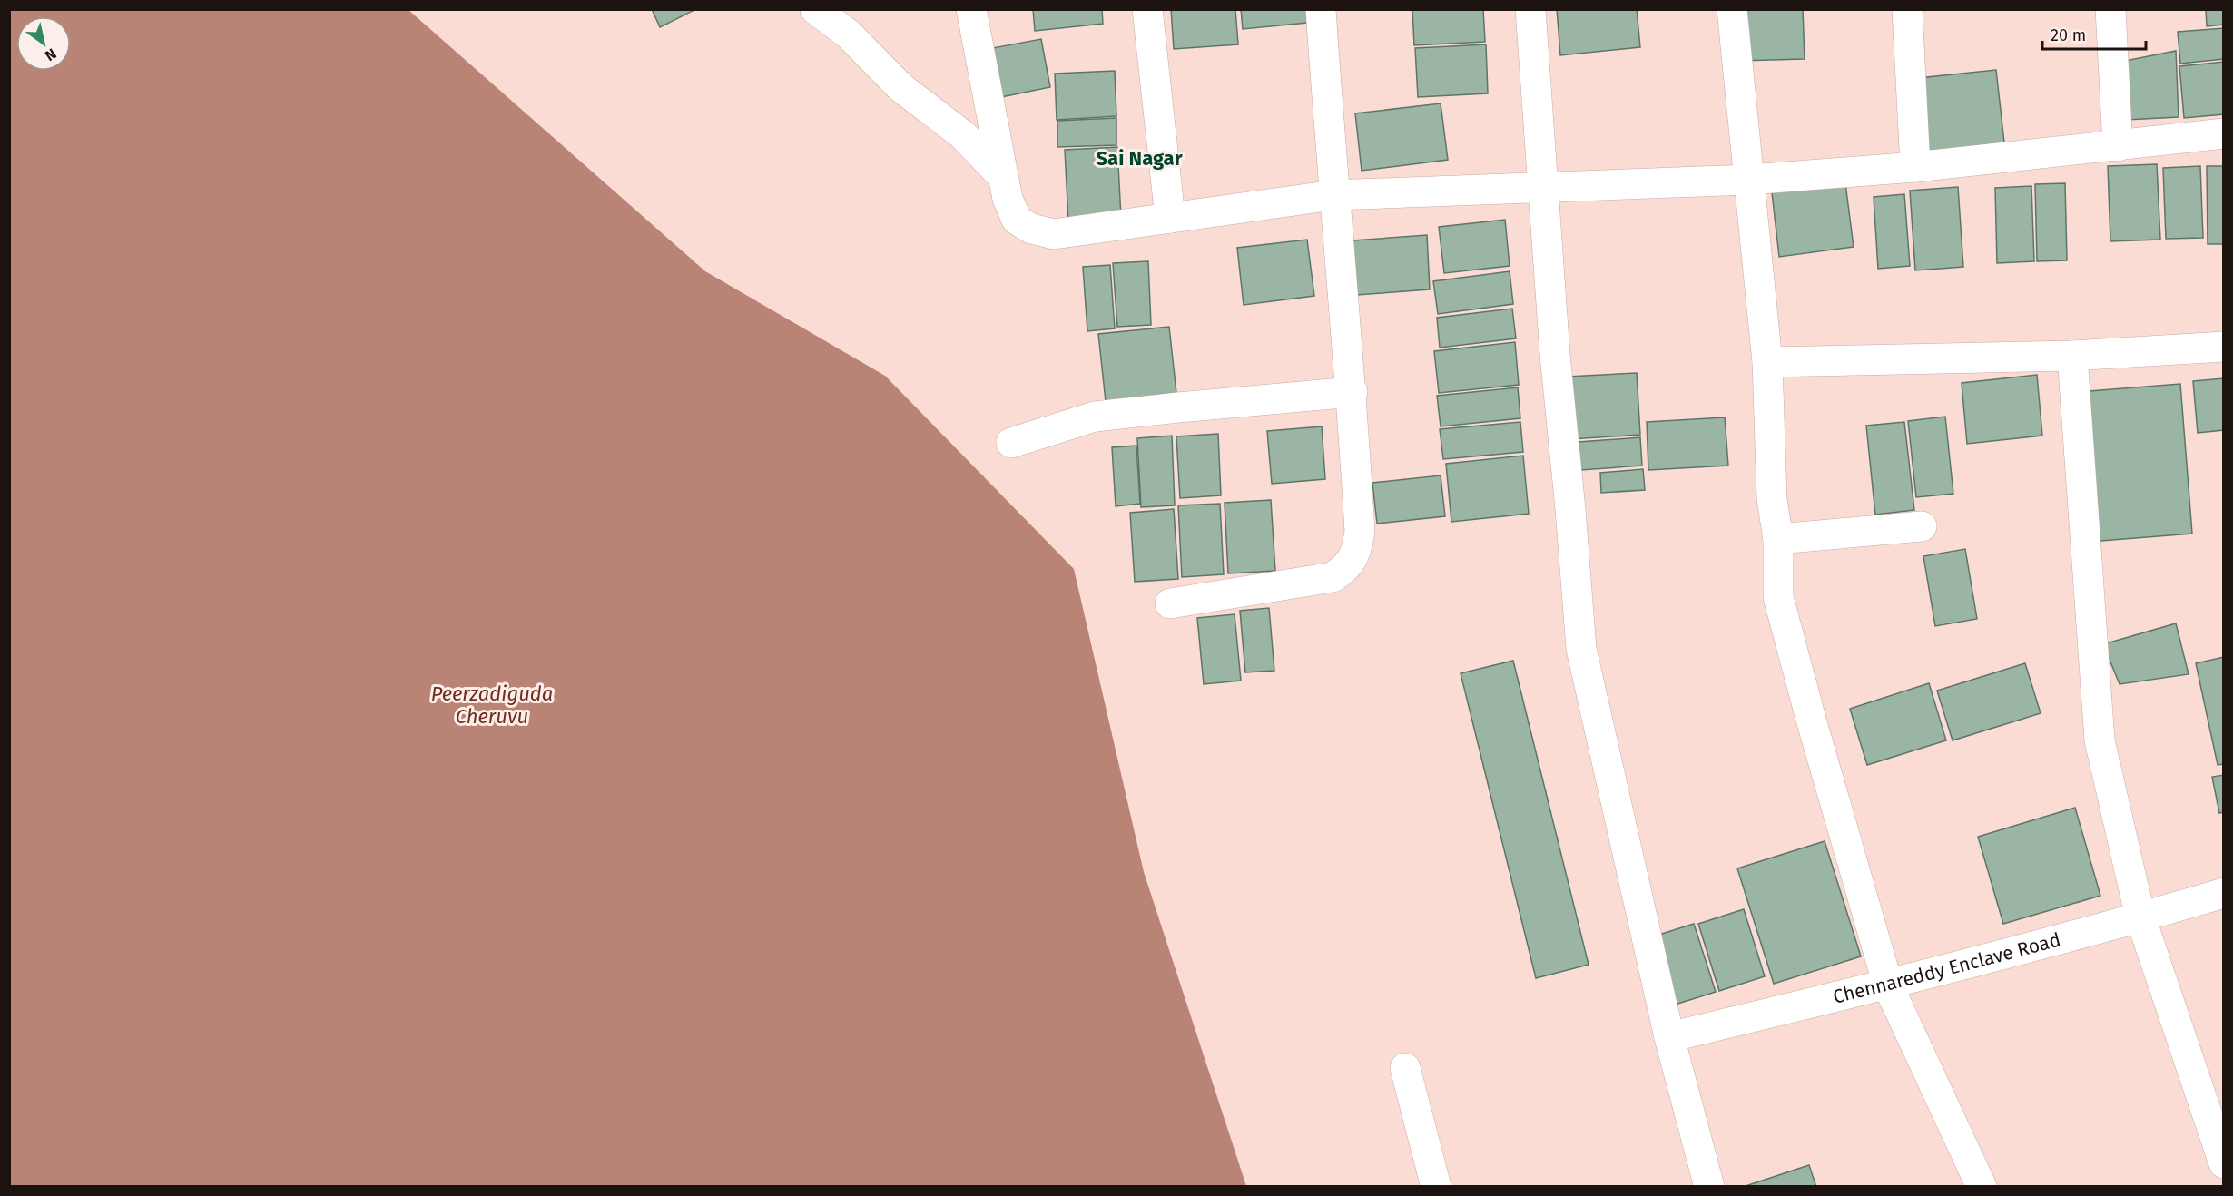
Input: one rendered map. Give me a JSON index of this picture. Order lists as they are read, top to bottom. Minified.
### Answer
{"streets":{"street":["Chennareddy Enclave Road"]},"districts":["Sai Nagar"],"water":["Peerzadiguda Cheruvu"],"scale_bar":"20 m","north":"bottom right"}
